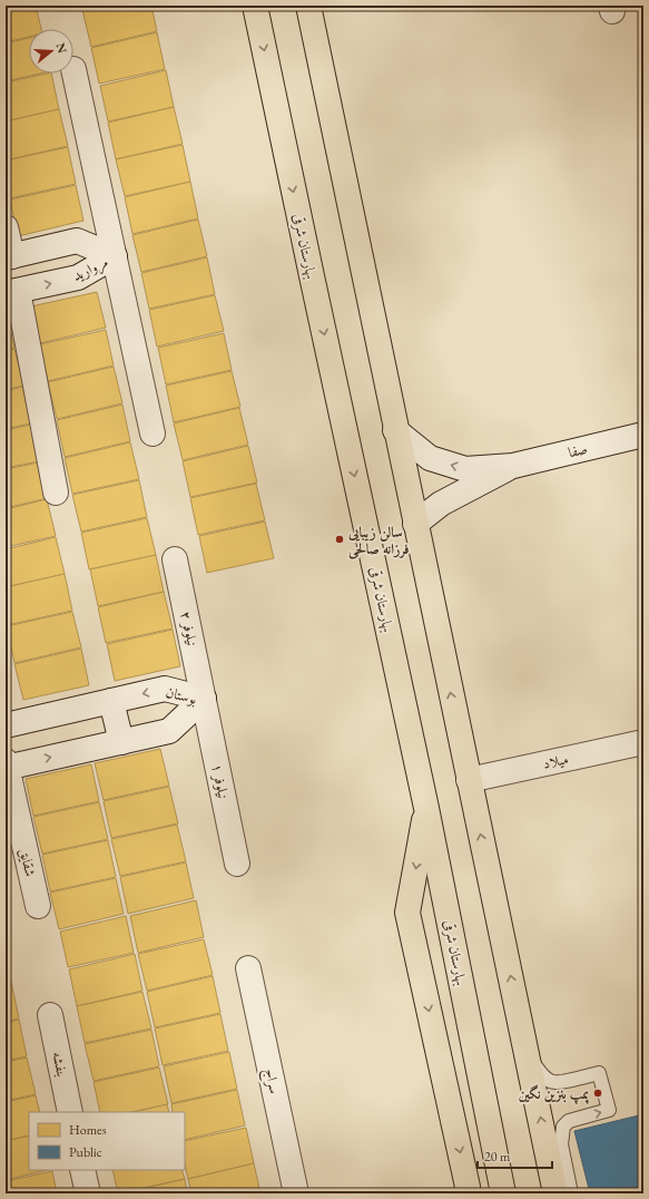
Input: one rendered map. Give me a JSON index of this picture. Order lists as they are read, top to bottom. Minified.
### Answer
{"streets":{"main road":["بهارستان شرقی"],"street":["مروارید","صفا","نیلوفر ۲","بوستان","میلاد","نیلوفر ۱","شقایق","بنفشه","سراج"]},"crossings":[["نیلوفر ۲","بوستان"],["نیلوفر ۲","نیلوفر ۱"],["بوستان","نیلوفر ۱"],["بوستان","شقایق"]],"places":["سالن زیبایی فرزانه صالحی","پمپ بنزین نگین"],"legend":["Homes","Public"],"scale_bar":"20 m","north":"right"}
